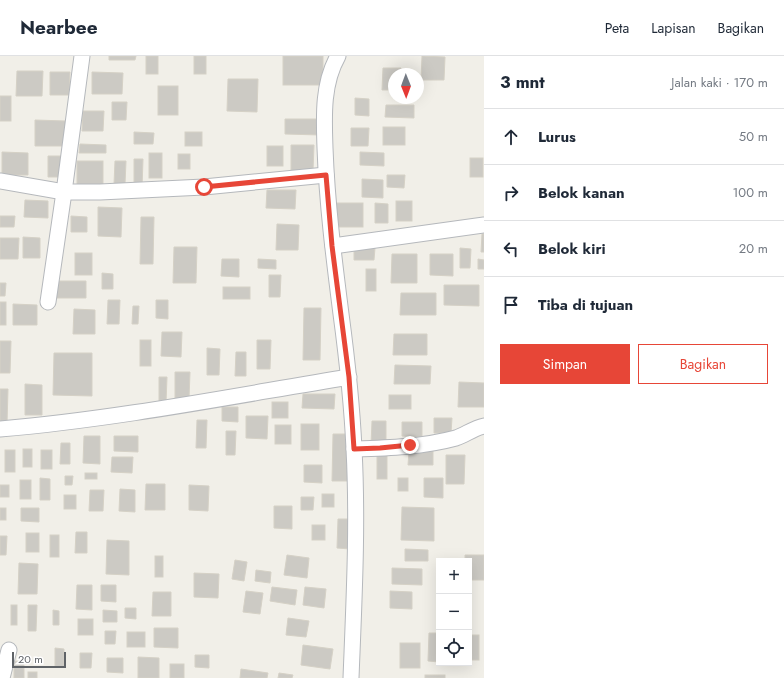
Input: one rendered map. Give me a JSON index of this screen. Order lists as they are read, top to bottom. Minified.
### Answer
{"scale_bar":"20 m","north":"bottom","page":{"header":"Nearbee","nav":["Peta","Lapisan","Bagikan"],"heading":["3 mnt","Jalan kaki · 170 m"],"list":[["Lurus","50 m"],["Belok kanan","100 m"],["Belok kiri","20 m"],"Tiba di tujuan"],"buttons":["Simpan","Bagikan"],"map_buttons":["+","−"],"scale":"20 m"}}
